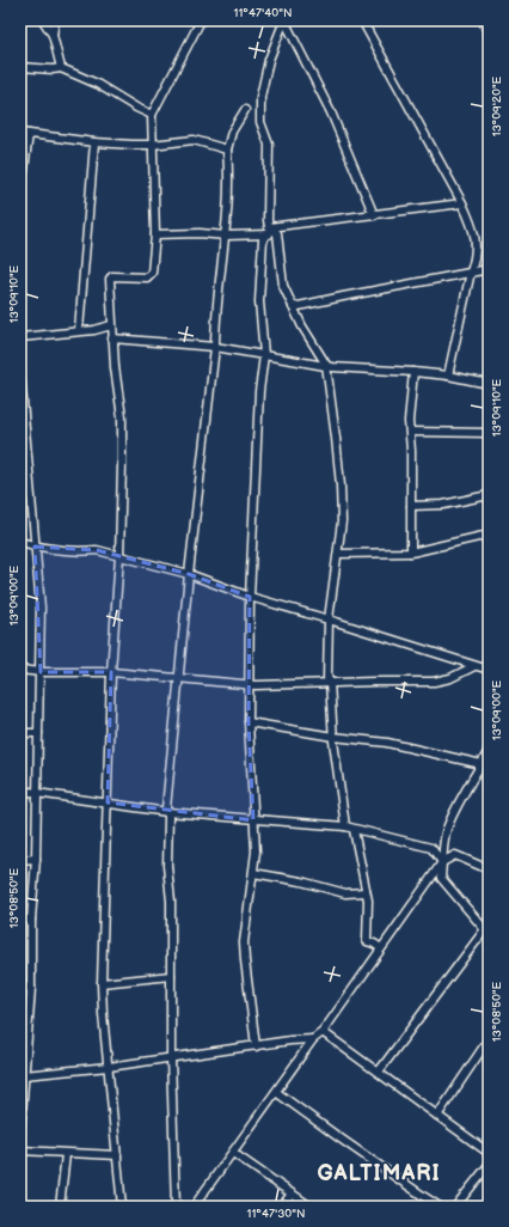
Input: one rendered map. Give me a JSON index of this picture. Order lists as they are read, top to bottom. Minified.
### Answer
{"districts":["GALTIMARI"],"coordinates":["11°47'40\"N","13°09'20\"E","13°09'10\"E","13°09'00\"E","13°08'50\"E","11°47'30\"N"]}
